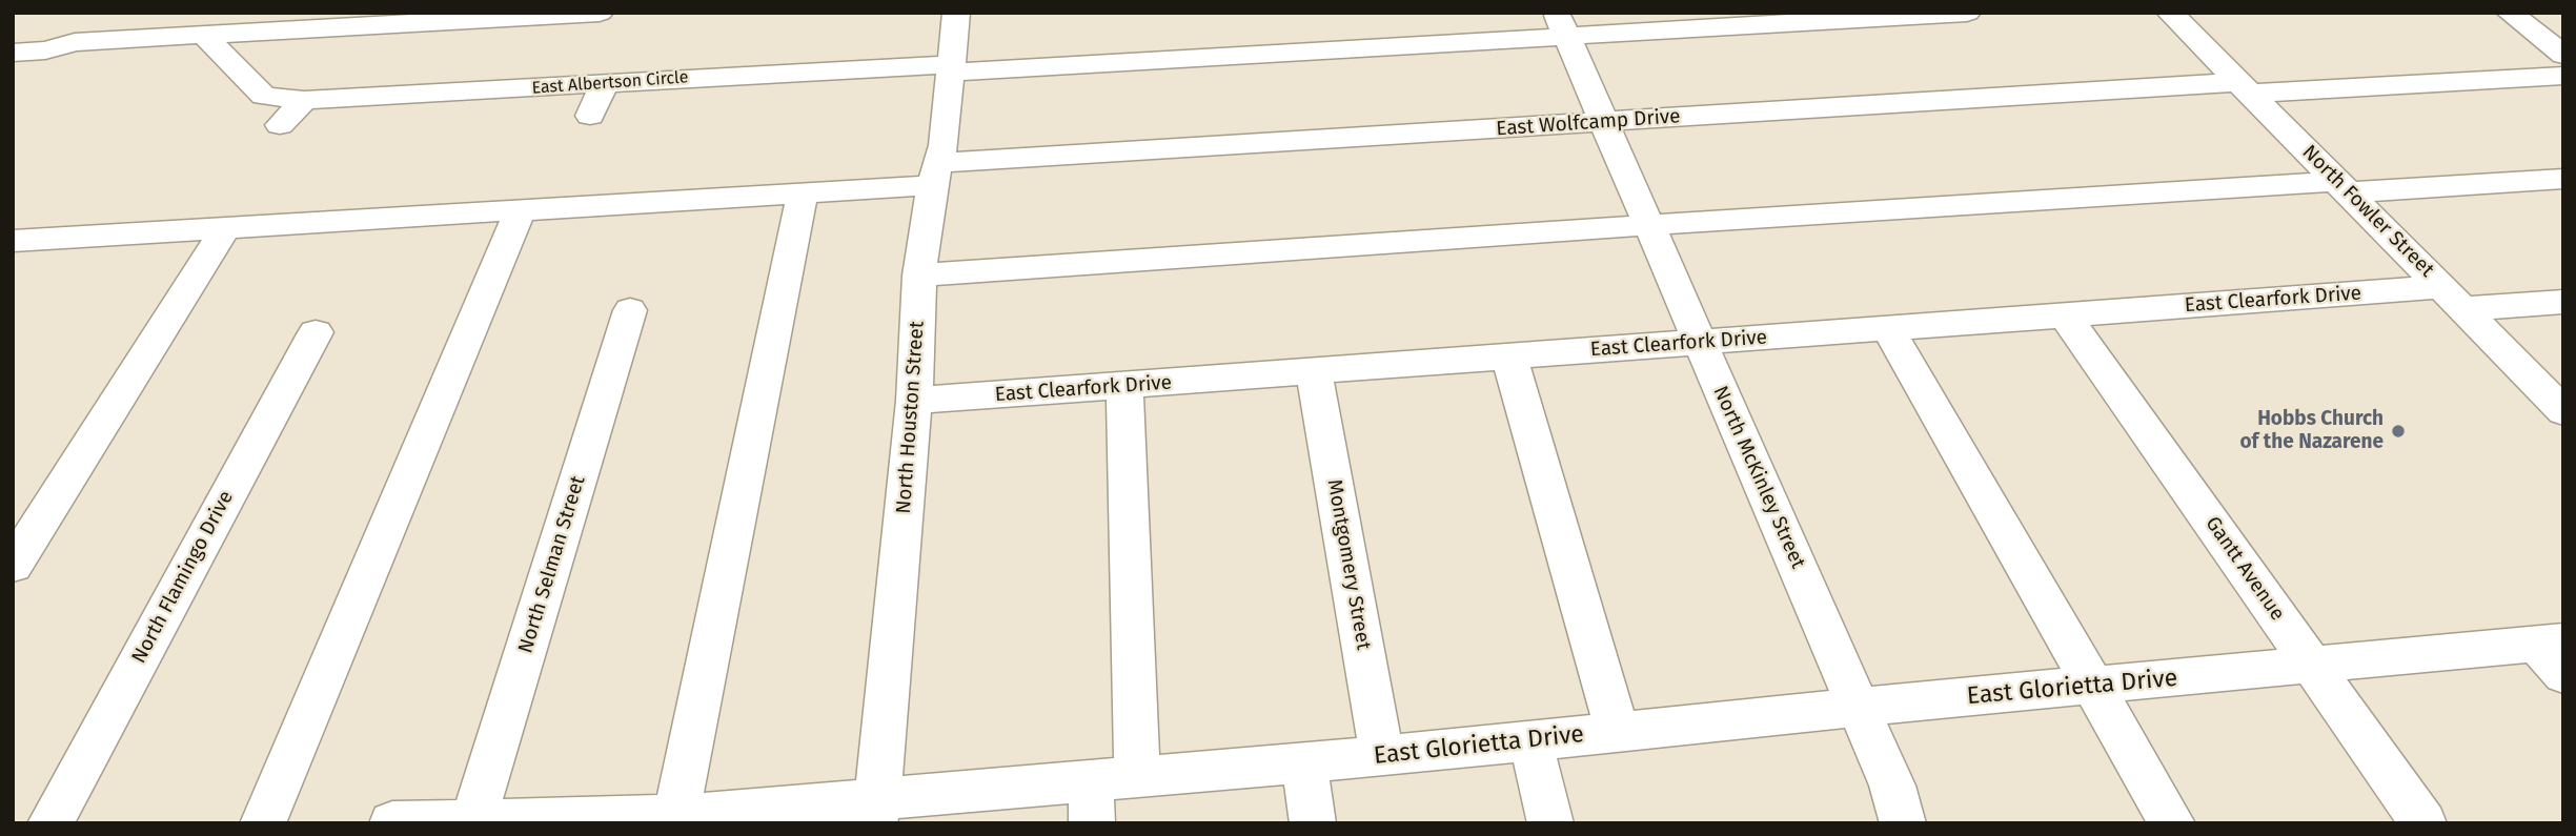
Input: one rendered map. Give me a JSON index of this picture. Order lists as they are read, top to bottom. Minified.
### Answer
{"streets":{"street":["East Albertson Circle","East Wolfcamp Drive","North Fowler Street","East Clearfork Drive","North Houston Street","North McKinley Street","North Selman Street","Montgomery Street","Gantt Avenue","North Flamingo Drive","East Glorietta Drive"]},"crossings":[["East Albertson Circle","North Houston Street"],["East Albertson Circle","North McKinley Street"],["East Wolfcamp Drive","North Fowler Street"],["East Wolfcamp Drive","North Houston Street"],["East Wolfcamp Drive","North McKinley Street"],["North Fowler Street","East Clearfork Drive"],["East Clearfork Drive","North Houston Street"],["East Clearfork Drive","North McKinley Street"],["East Clearfork Drive","Montgomery Street"],["East Clearfork Drive","Gantt Avenue"],["North Houston Street","East Glorietta Drive"],["North McKinley Street","East Glorietta Drive"],["North Selman Street","East Glorietta Drive"],["Montgomery Street","East Glorietta Drive"],["Gantt Avenue","East Glorietta Drive"]],"places":["Hobbs Church of the Nazarene"]}
